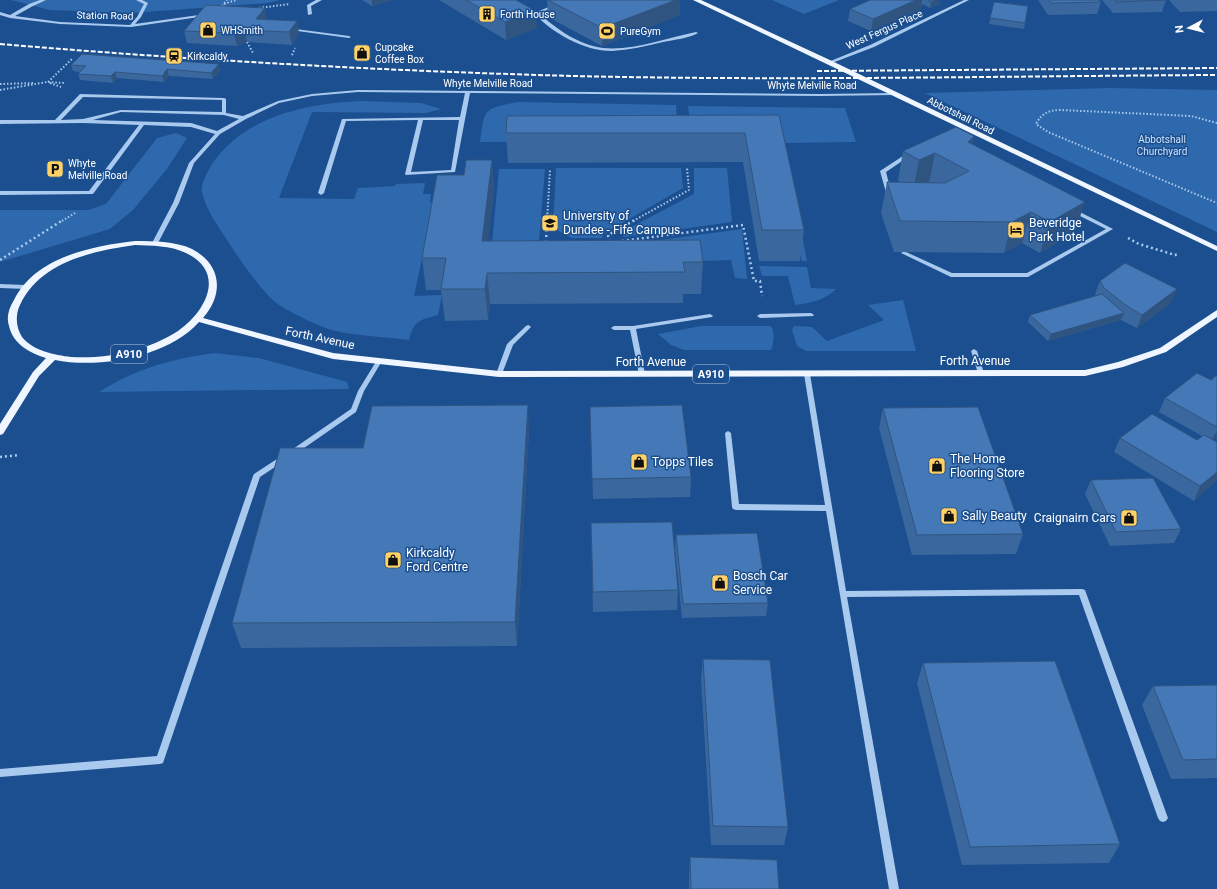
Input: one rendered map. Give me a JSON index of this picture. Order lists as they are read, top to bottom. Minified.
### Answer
{"streets":{"main road":["Abbotshall Road","Forth Avenue","A910"],"street":["Station Road","West Fergus Place","Whyte Melville Road"]},"crossings":[["West Fergus Place","Abbotshall Road"],["Whyte Melville Road","Abbotshall Road"],["Whyte Melville Road","A910"],["Forth Avenue","A910"]],"parks":["Abbotshall Churchyard"],"places":{"building":["Forth House"],"shop":["WHSmith","Cupcake Coffee Box","Topps Tiles","The Home Flooring Store","Sally Beauty","Craignairn Cars","Kirkcaldy Ford Centre","Bosch Car Service"],"sports":["PureGym"],"station":["Kirkcaldy"],"parking":["Whyte Melville Road"],"school or university":["University of Dundee - Fife Campus"],"hotel":["Beveridge Park Hotel"]},"north":"left"}
